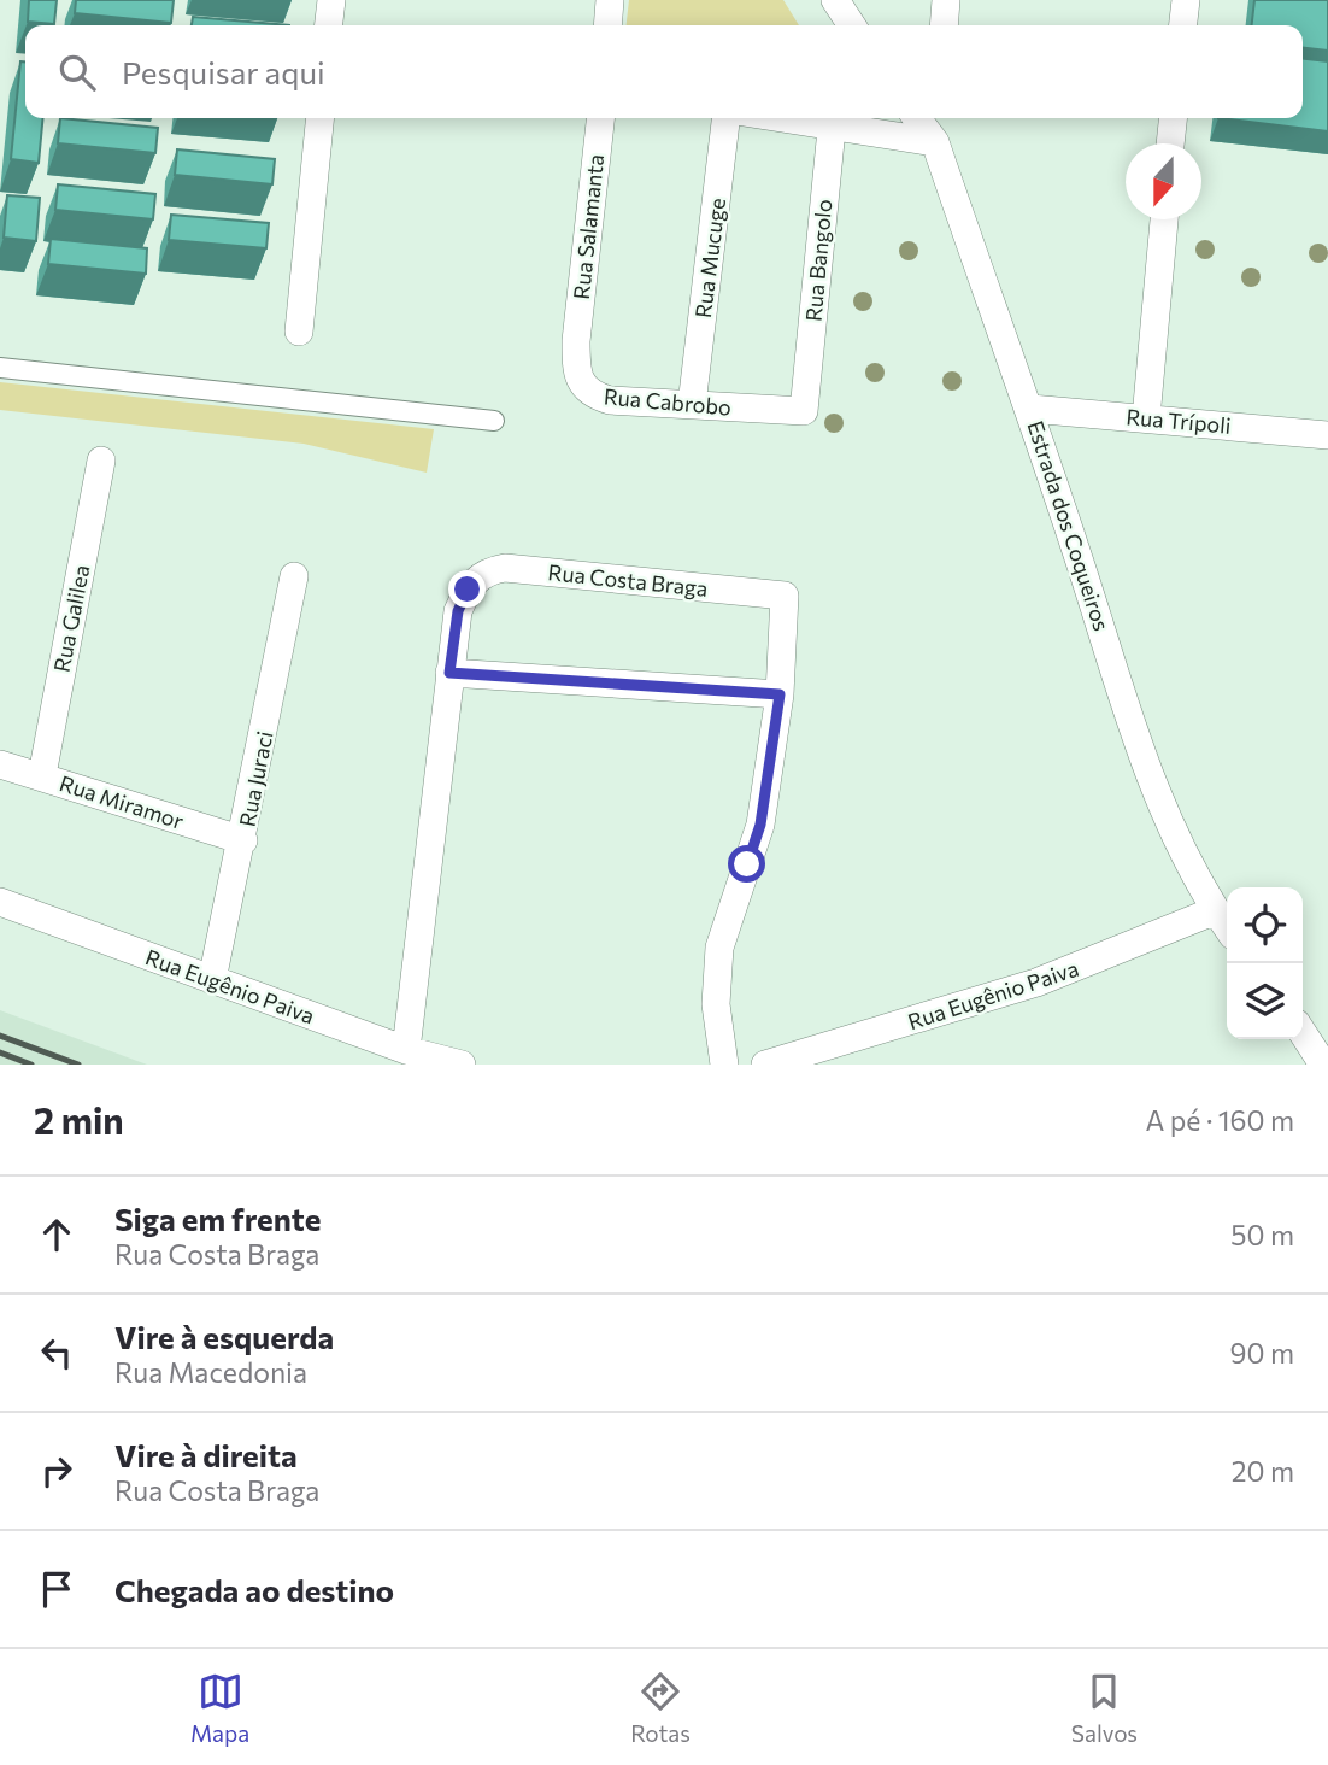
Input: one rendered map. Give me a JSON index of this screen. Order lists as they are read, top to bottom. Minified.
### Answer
{"streets":{"street":["Rua Salamanta","Rua Mucuge","Rua Bangolo","Rua Cabrobo","Rua Trípoli","Estrada dos Coqueiros","Rua Costa Braga","Rua Galilea","Rua Juraci","Rua Miramor","Rua Eugênio Paiva"]},"crossings":[["Rua Salamanta","Rua Cabrobo"],["Rua Mucuge","Rua Cabrobo"],["Rua Bangolo","Rua Cabrobo"],["Rua Trípoli","Estrada dos Coqueiros"],["Estrada dos Coqueiros","Rua Eugênio Paiva"],["Rua Costa Braga","Rua Eugênio Paiva"],["Rua Galilea","Rua Miramor"],["Rua Juraci","Rua Miramor"],["Rua Juraci","Rua Eugênio Paiva"]],"north":"bottom","page":{"search":"Pesquisar aqui","heading":["2 min","A pé · 160 m"],"list":[["Siga em frente","Rua Costa Braga","50 m"],["Vire à esquerda","Rua Macedonia","90 m"],["Vire à direita","Rua Costa Braga","20 m"],"Chegada ao destino"],"nav":["Mapa","Rotas","Salvos"]}}
